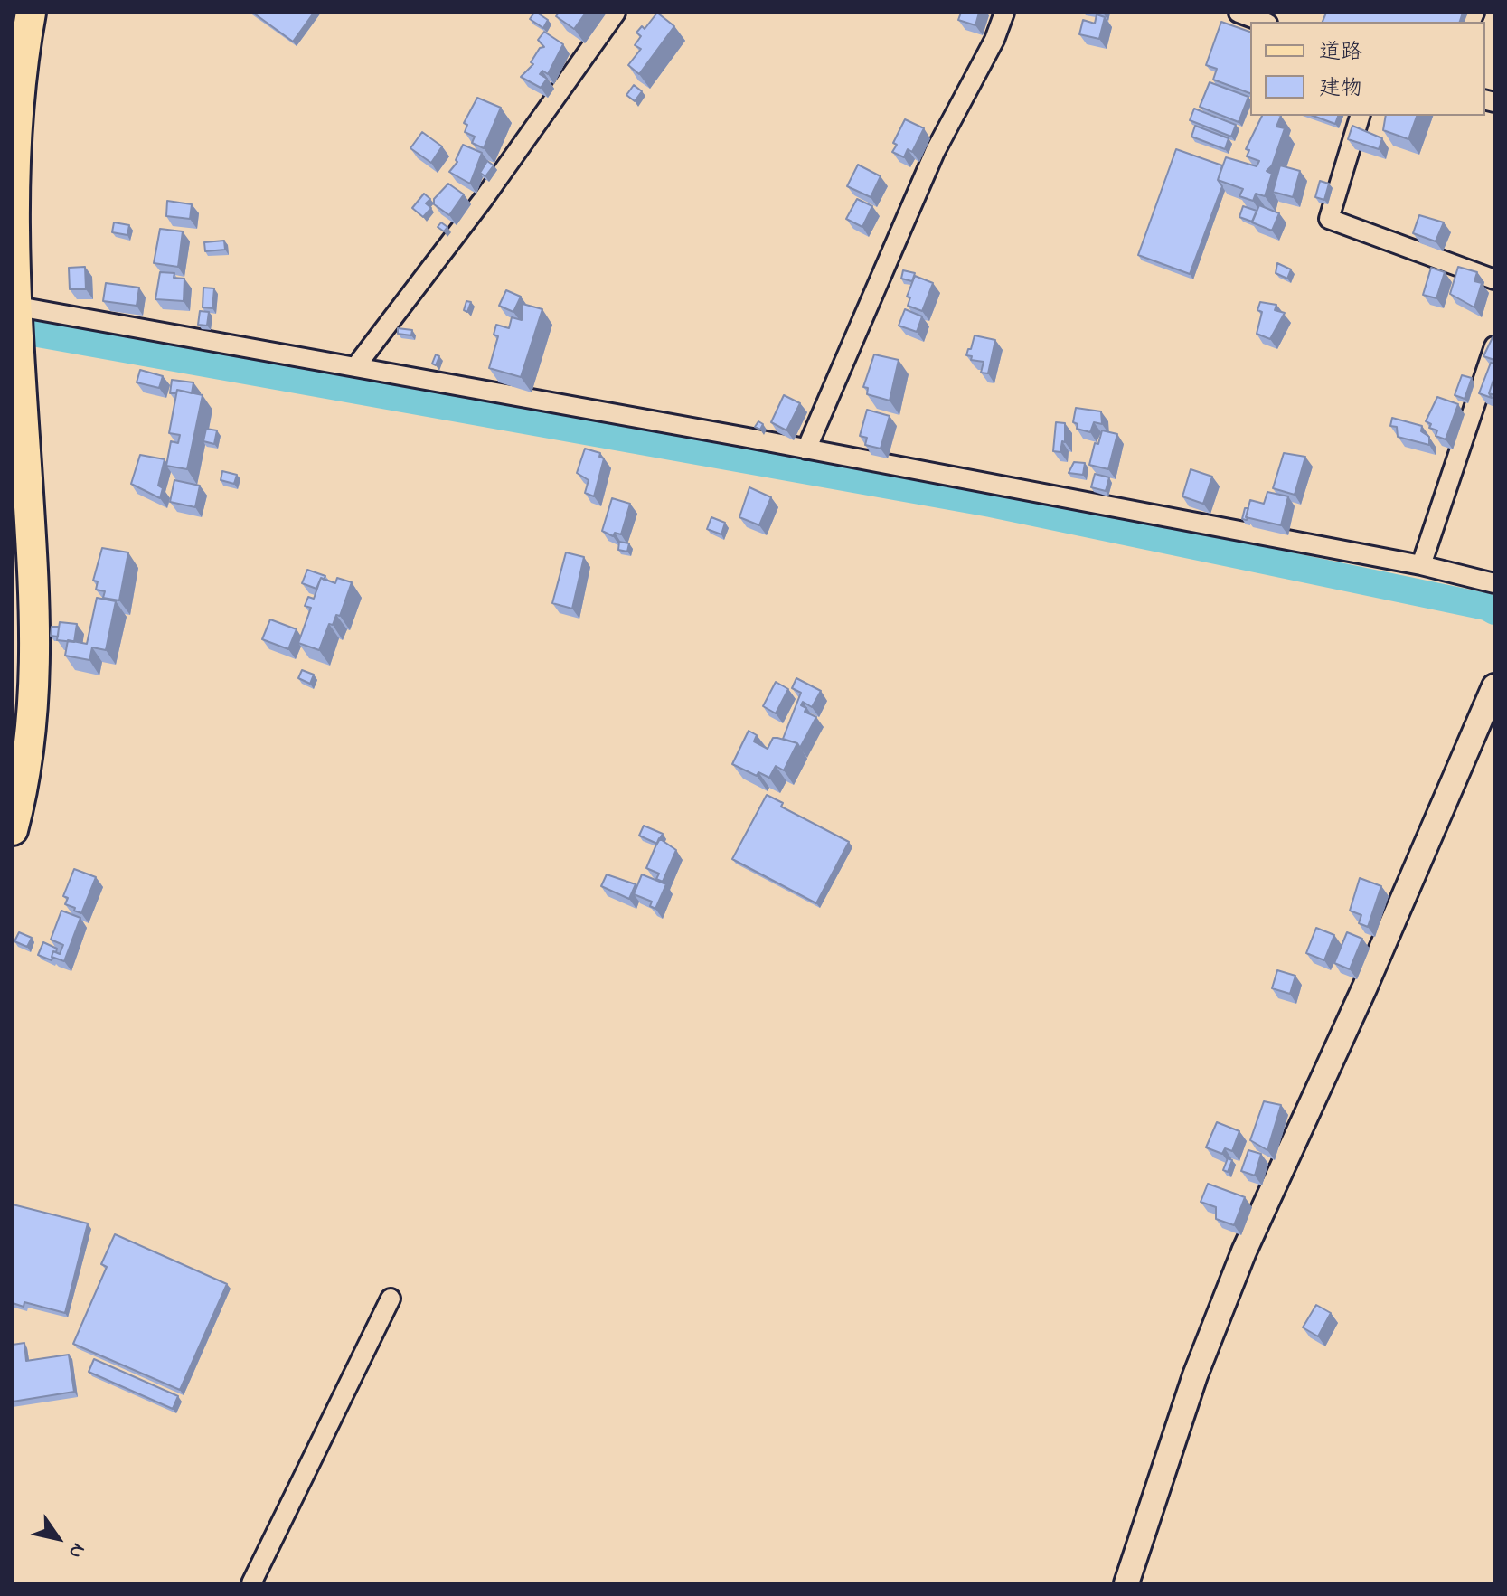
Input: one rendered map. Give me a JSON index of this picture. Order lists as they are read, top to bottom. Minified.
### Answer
{"legend":["道路","建物"],"north":"bottom right"}
